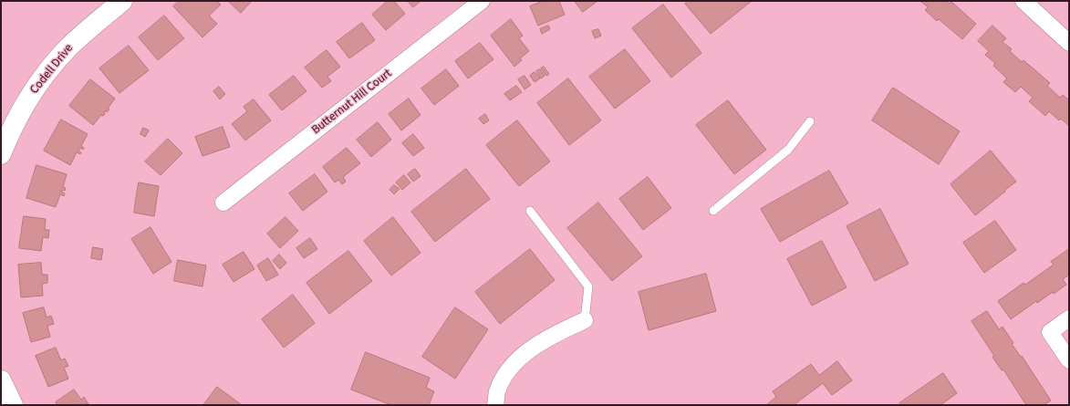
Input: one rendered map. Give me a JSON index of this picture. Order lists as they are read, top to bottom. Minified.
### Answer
{"streets":{"street":["Codell Drive","Butternut Hill Court"]}}
